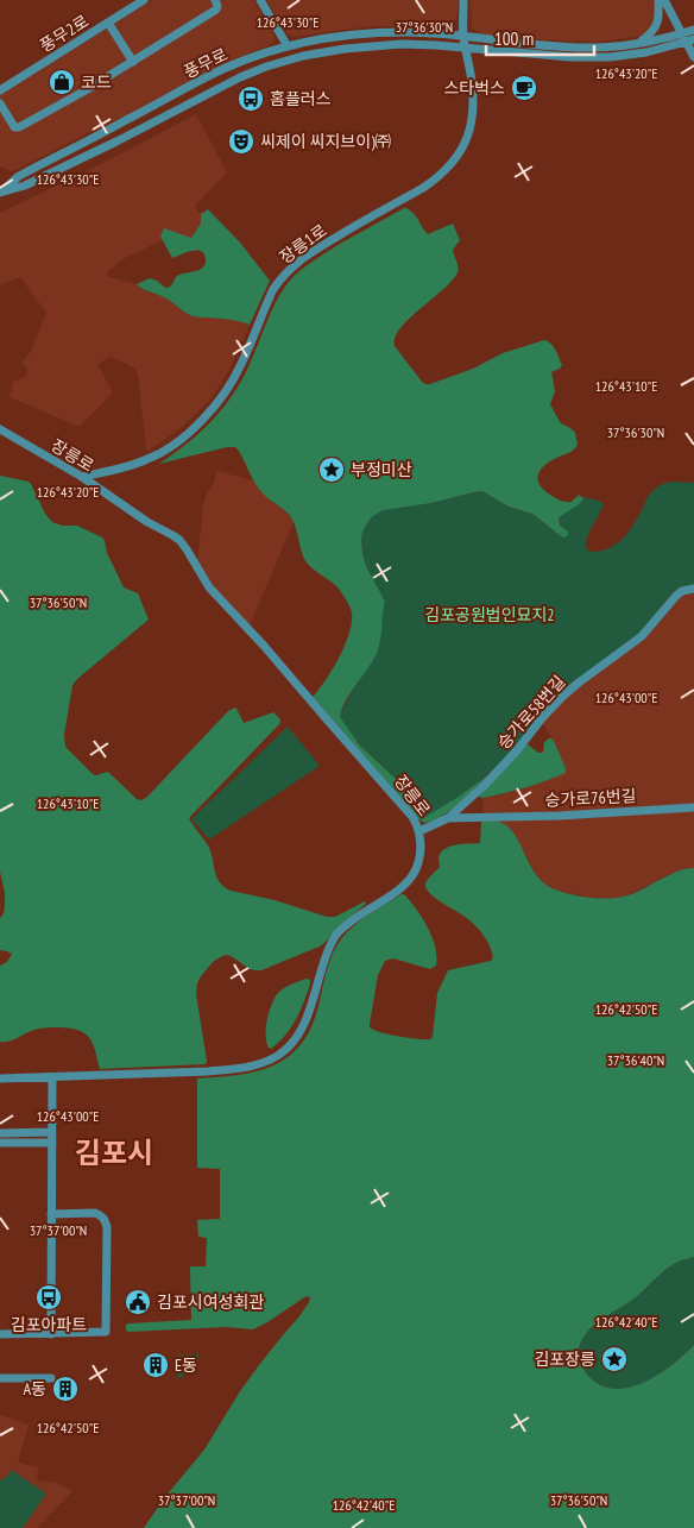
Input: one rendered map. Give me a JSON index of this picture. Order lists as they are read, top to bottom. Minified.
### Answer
{"streets":{"street":["풍무2로","풍무로","장릉1로","장릉로","승가로58번길","승가로76번길"]},"crossings":[["풍무로","장릉1로"],["장릉1로","장릉로"],["장릉로","승가로76번길"],["승가로58번길","승가로76번길"]],"districts":["김포시"],"parks":["김포공원법인묘지2"],"places":{"shop":["코드"],"cafe":["스타벅스"],"bus stop":["홈플러스","김포아파트"],"theatre":["씨제이 씨지브이)㈜"],"place":["부정미산","김포장릉"],"public building":["김포시여성회관"],"building":["E동","A동"]},"scale_bar":"100 m","coordinates":["126°43'30\"E","37°36'30\"N","126°43'20\"E","126°43'10\"E","37°36'50\"N","126°43'00\"E","126°42'50\"E","37°36'40\"N","37°37'00\"N","126°42'40\"E"]}
